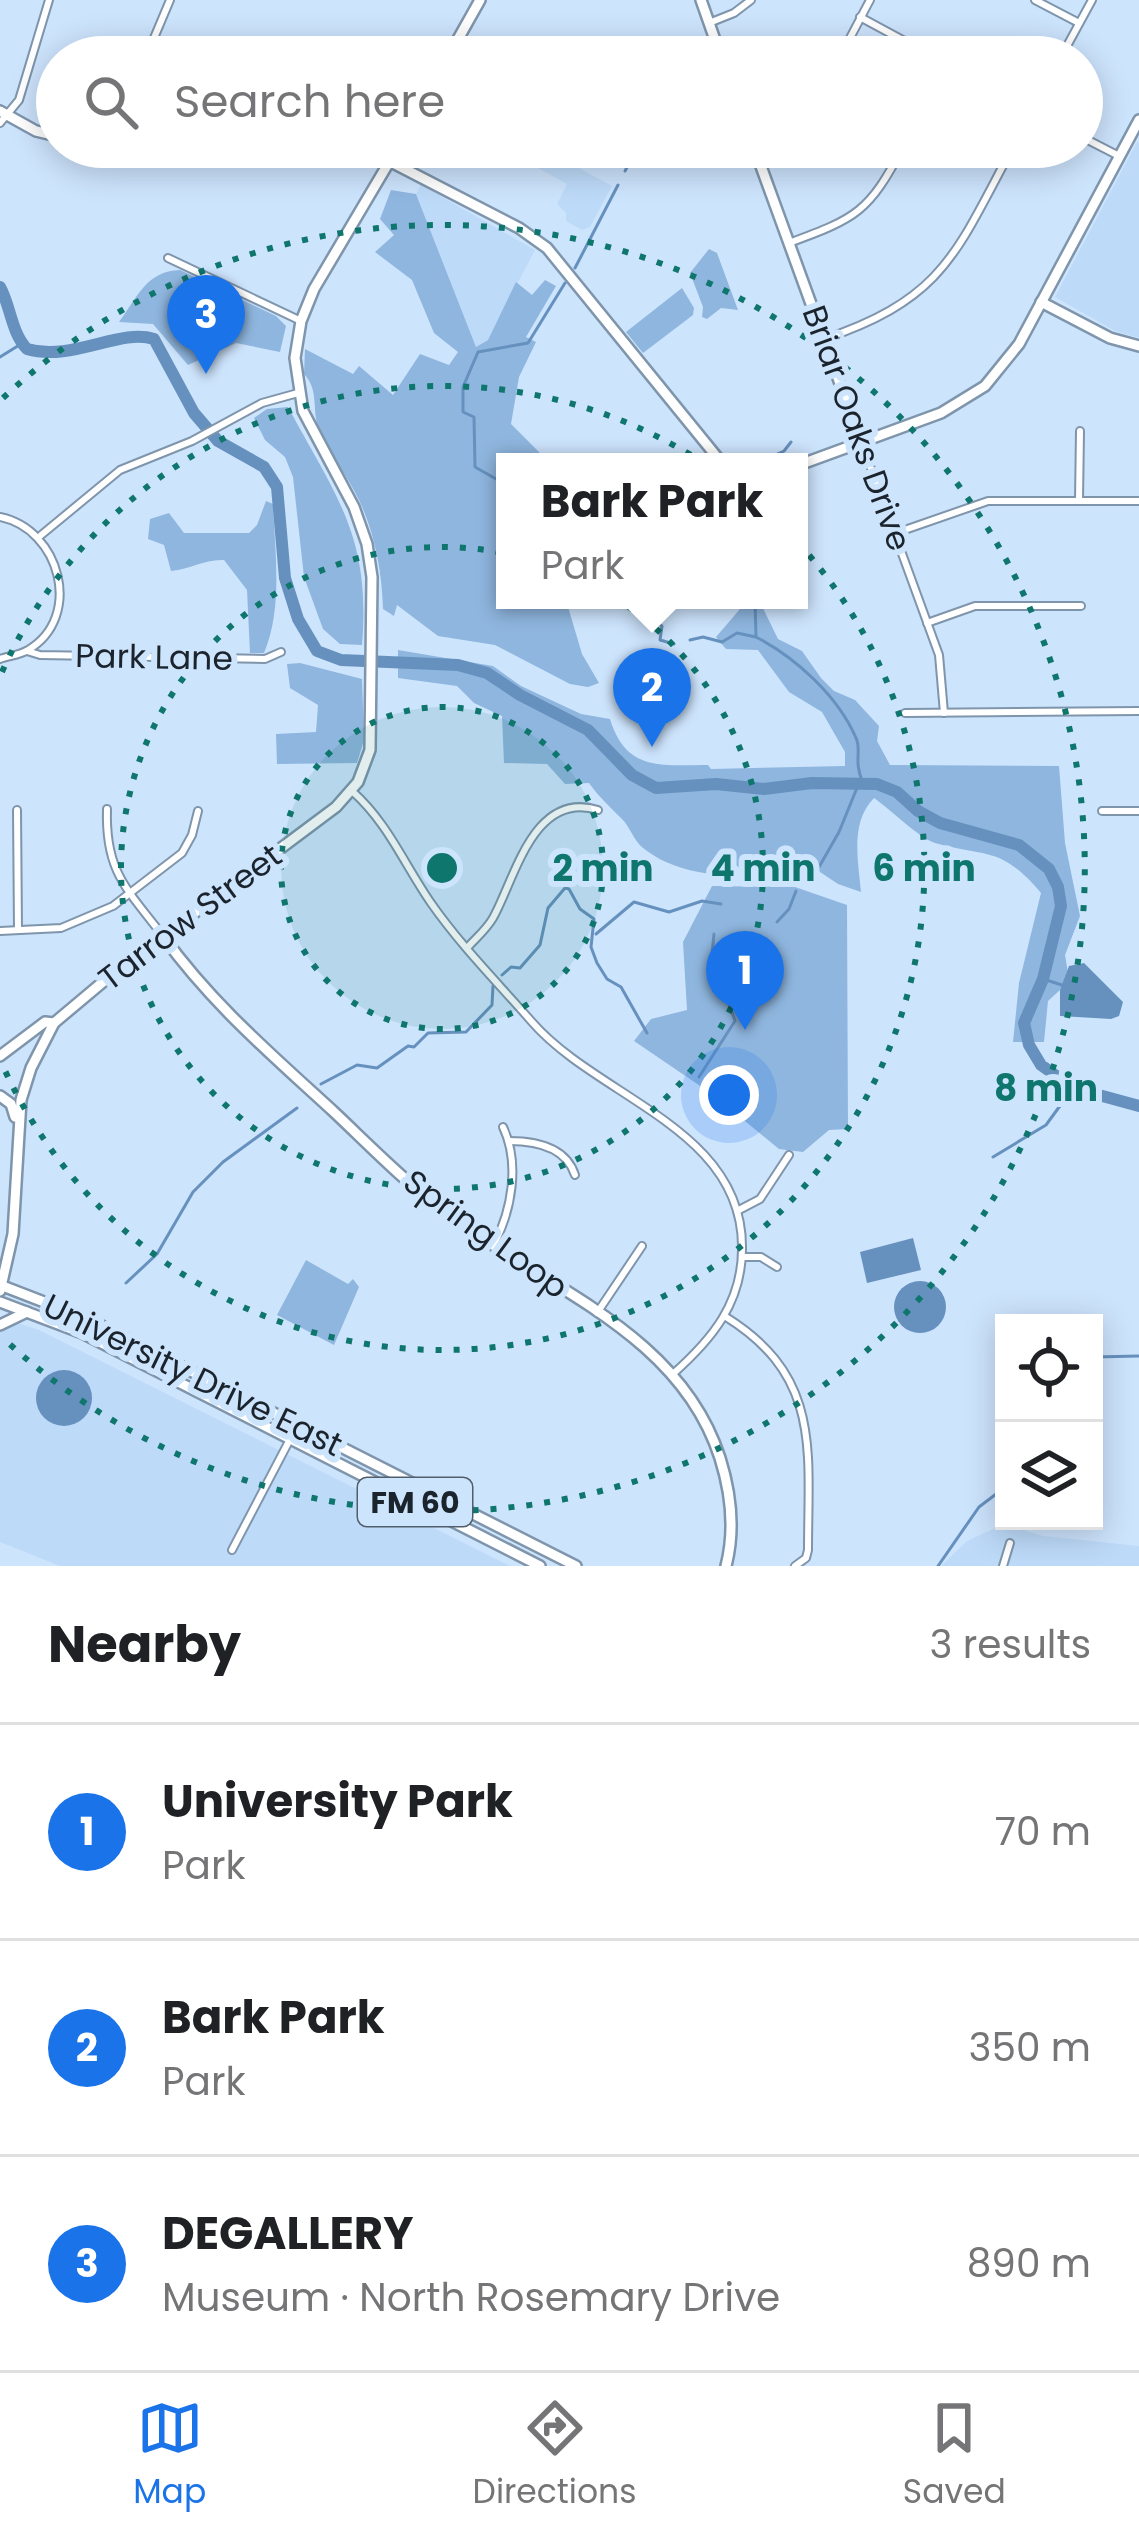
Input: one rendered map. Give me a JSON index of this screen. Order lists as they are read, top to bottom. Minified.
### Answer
{"streets":{"main road":["Briar Oaks Drive","Tarrow Street","Spring Loop","University Drive East","FM 60"],"street":["Park Lane"]},"crossings":[["Tarrow Street","Spring Loop"]],"page":{"search":"Search here","pins":["3","2","1"],"popup":["Bark Park","Park"],"heading":["Nearby","3 results"],"list":[{"mark":"1","name":"University Park","note":"Park","value":"70 m"},{"mark":"2","name":"Bark Park","note":"Park","value":"350 m"},{"mark":"3","name":"DEGALLERY","note":"Museum · North Rosemary Drive","value":"890 m"}],"nav":["Map","Directions","Saved"]},"rings":["2 min","4 min","6 min","8 min"]}
